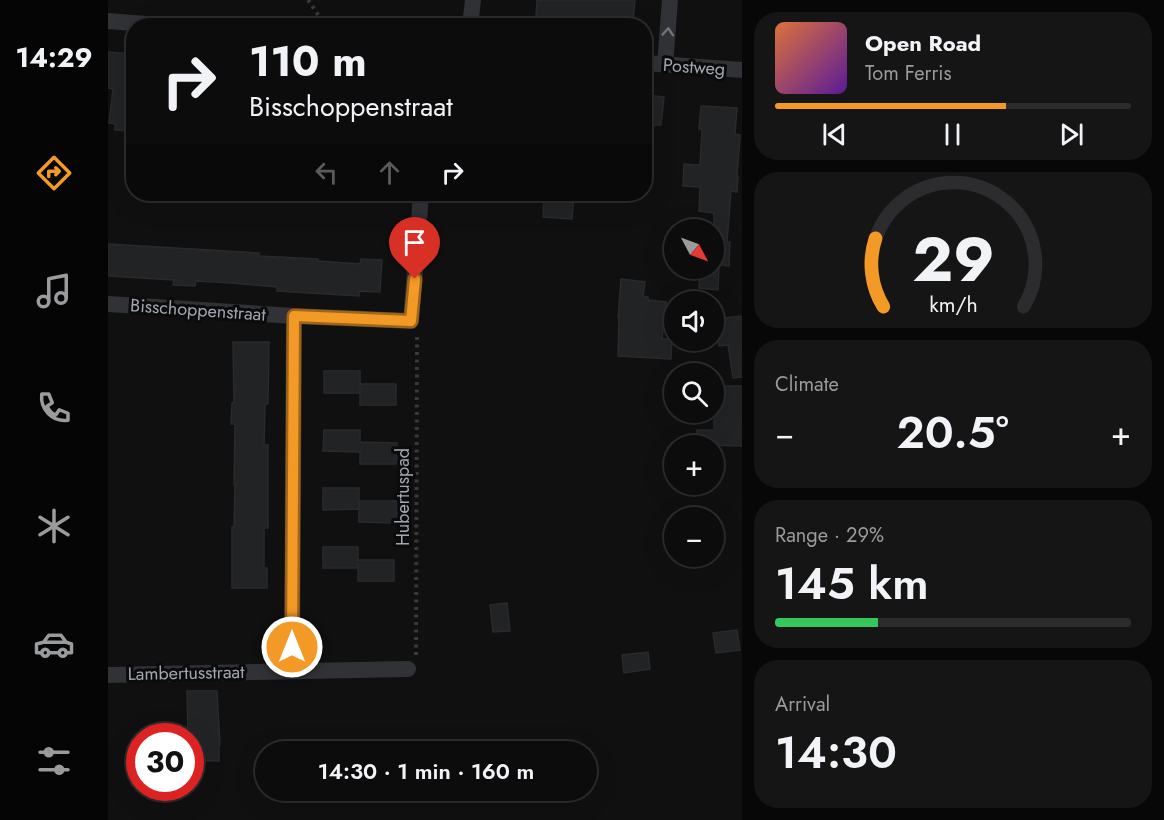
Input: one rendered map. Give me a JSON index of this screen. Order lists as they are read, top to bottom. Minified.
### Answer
{"streets":{"street":["Postweg","Bisschoppenstraat","Lambertusstraat"],"path":["Hubertuspad"]},"crossings":[["Bisschoppenstraat","Hubertuspad"],["Hubertuspad","Lambertusstraat"]],"north":"bottom right","page":{"tabs":"14:29","turn":["110 m","Bisschoppenstraat"],"song":["Open Road","Tom Ferris"],"map_buttons":["+","−"],"tile":["Climate",["Range · 29%","145 km"],["Arrival","14:30"]],"heat":["−","20.5°","+"],"limit":"30","trip":"14:30 · 1 min · 160 m","gauge":["29","km/h"]}}
